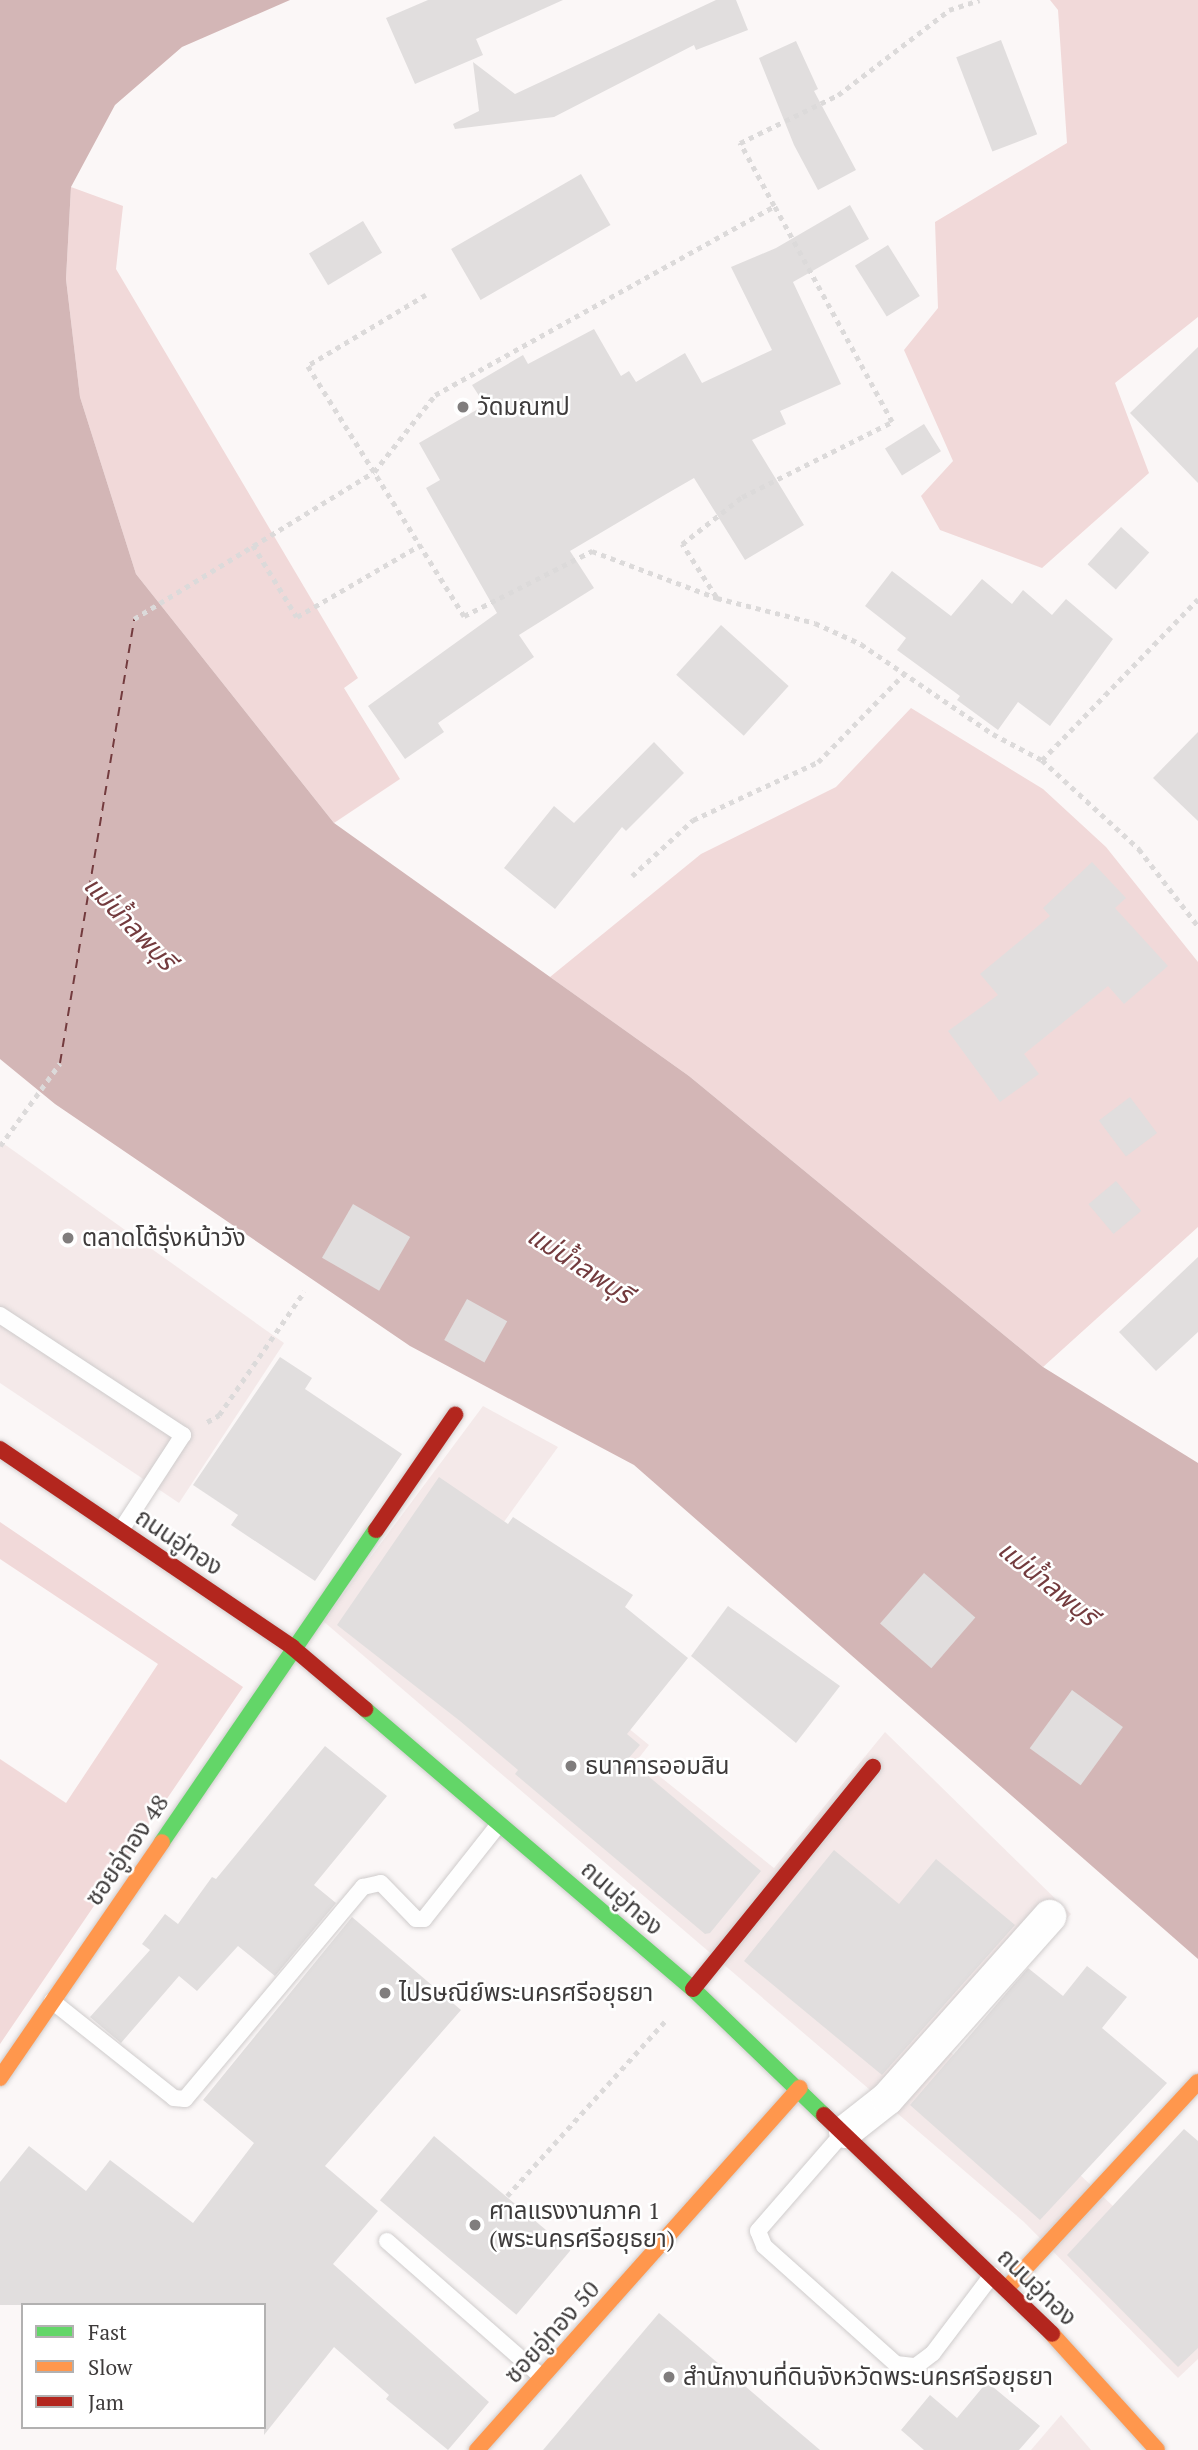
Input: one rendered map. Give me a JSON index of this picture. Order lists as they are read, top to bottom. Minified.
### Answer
{"streets":{"street":["ถนนอู่ทอง","ซอยอู่ทอง 48","ซอยอู่ทอง 50"]},"crossings":[["ถนนอู่ทอง","ซอยอู่ทอง 48"],["ถนนอู่ทอง","ซอยอู่ทอง 50"]],"water":["แม่น้ำลพบุรี"],"places":["วัดมณฑป","ตลาดโต้รุ่งหน้าวัง","ธนาคารออมสิน","ไปรษณีย์พระนครศรีอยุธยา","ศาลแรงงานภาค 1 (พระนครศรีอยุธยา)","สำนักงานที่ดินจังหวัดพระนครศรีอยุธยา"],"legend":["Fast","Slow","Jam"]}
